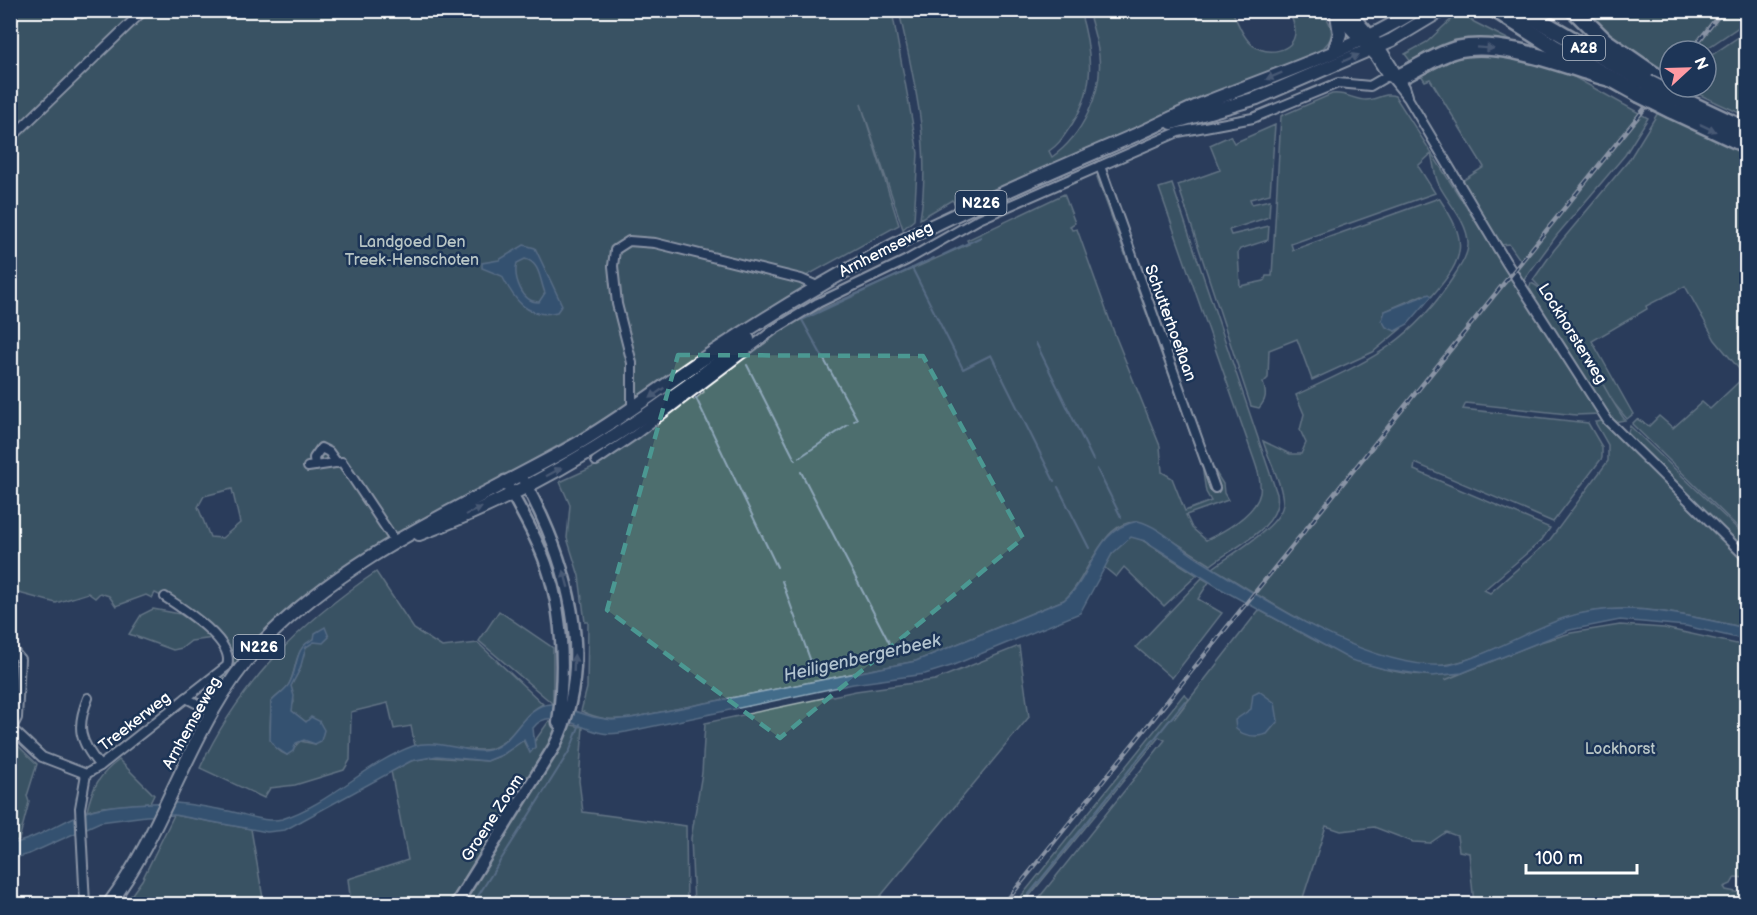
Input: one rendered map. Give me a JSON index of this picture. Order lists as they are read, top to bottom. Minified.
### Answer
{"streets":{"highway":["A28"],"main road":["N226","Arnhemseweg","Lockhorsterweg","Groene Zoom"],"street":["Schutterhoeflaan","Treekerweg"]},"crossings":[["A28","Arnhemseweg"],["A28","Lockhorsterweg"],["N226","Arnhemseweg"],["N226","Lockhorsterweg"],["Arnhemseweg","Schutterhoeflaan"],["Arnhemseweg","Lockhorsterweg"],["Arnhemseweg","Treekerweg"],["Arnhemseweg","Groene Zoom"]],"water":["Heiligenbergerbeek"],"parks":["Landgoed Den Treek-Henschoten","Lockhorst"],"scale_bar":"100 m","north":"right"}
